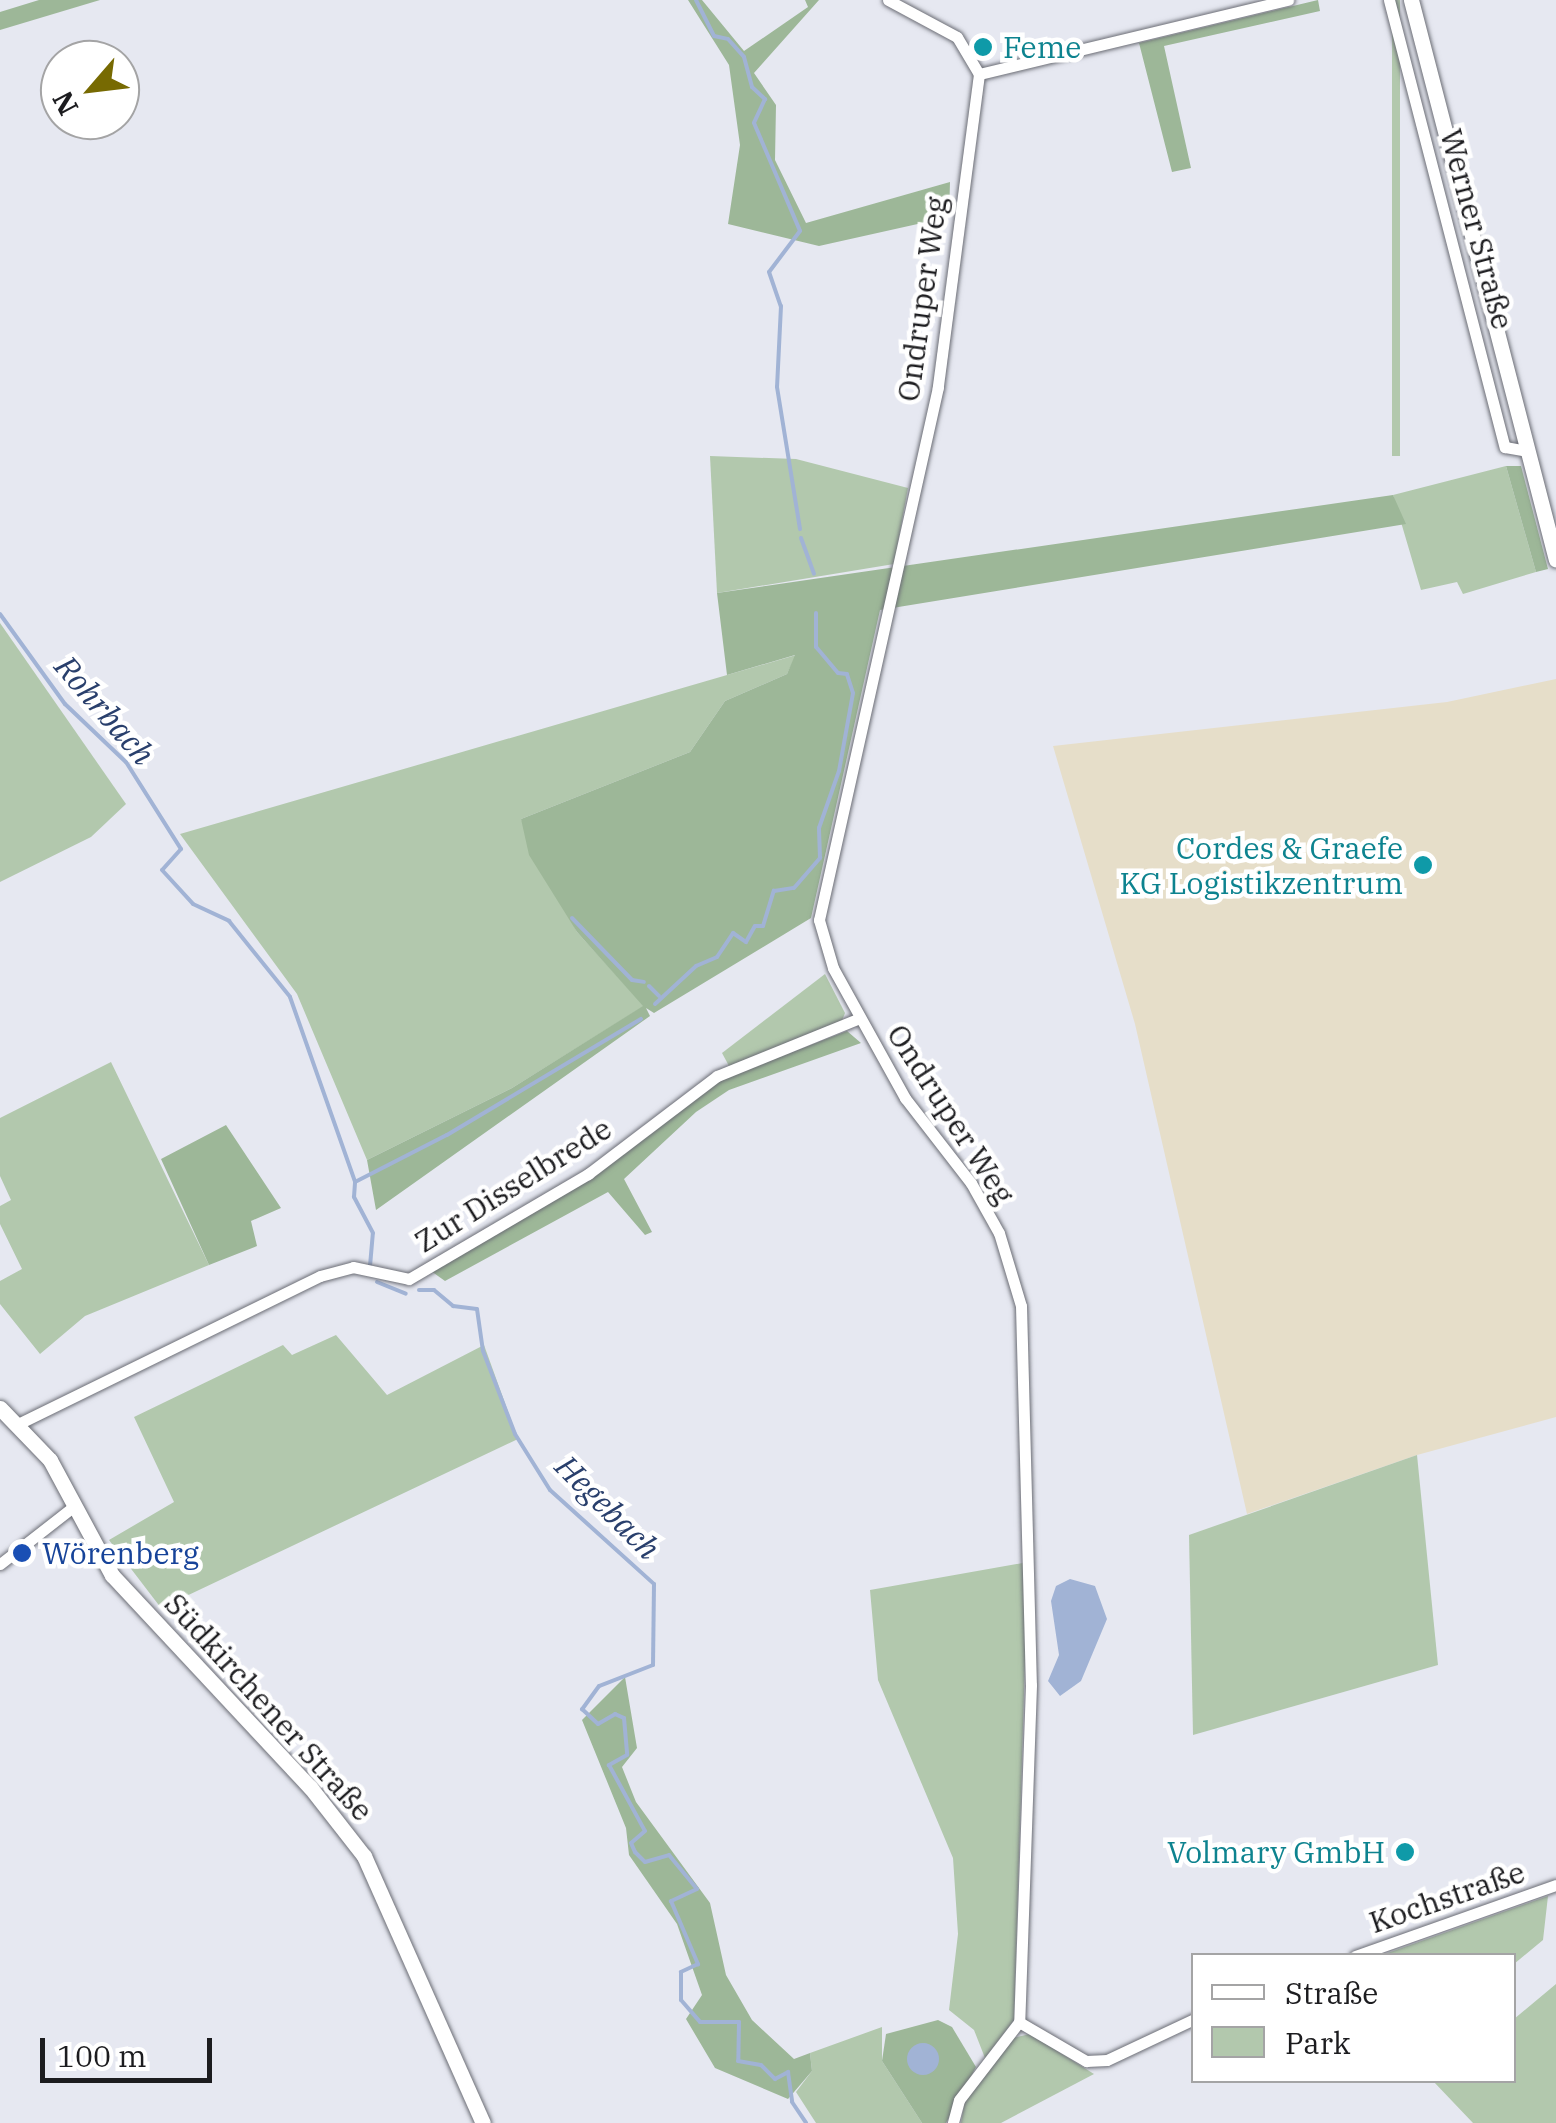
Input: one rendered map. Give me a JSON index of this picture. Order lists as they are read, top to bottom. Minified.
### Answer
{"streets":{"street":["Werner Straße","Ondruper Weg","Zur Disselbrede","Südkirchener Straße","Kochstraße"]},"crossings":[["Ondruper Weg","Zur Disselbrede"],["Zur Disselbrede","Südkirchener Straße"]],"water":["Rohrbach","Hegebach"],"places":["Feme","Cordes & Graefe KG Logistikzentrum","Wörenberg","Volmary GmbH"],"legend":["Straße","Park"],"scale_bar":"100 m","north":"bottom left"}
